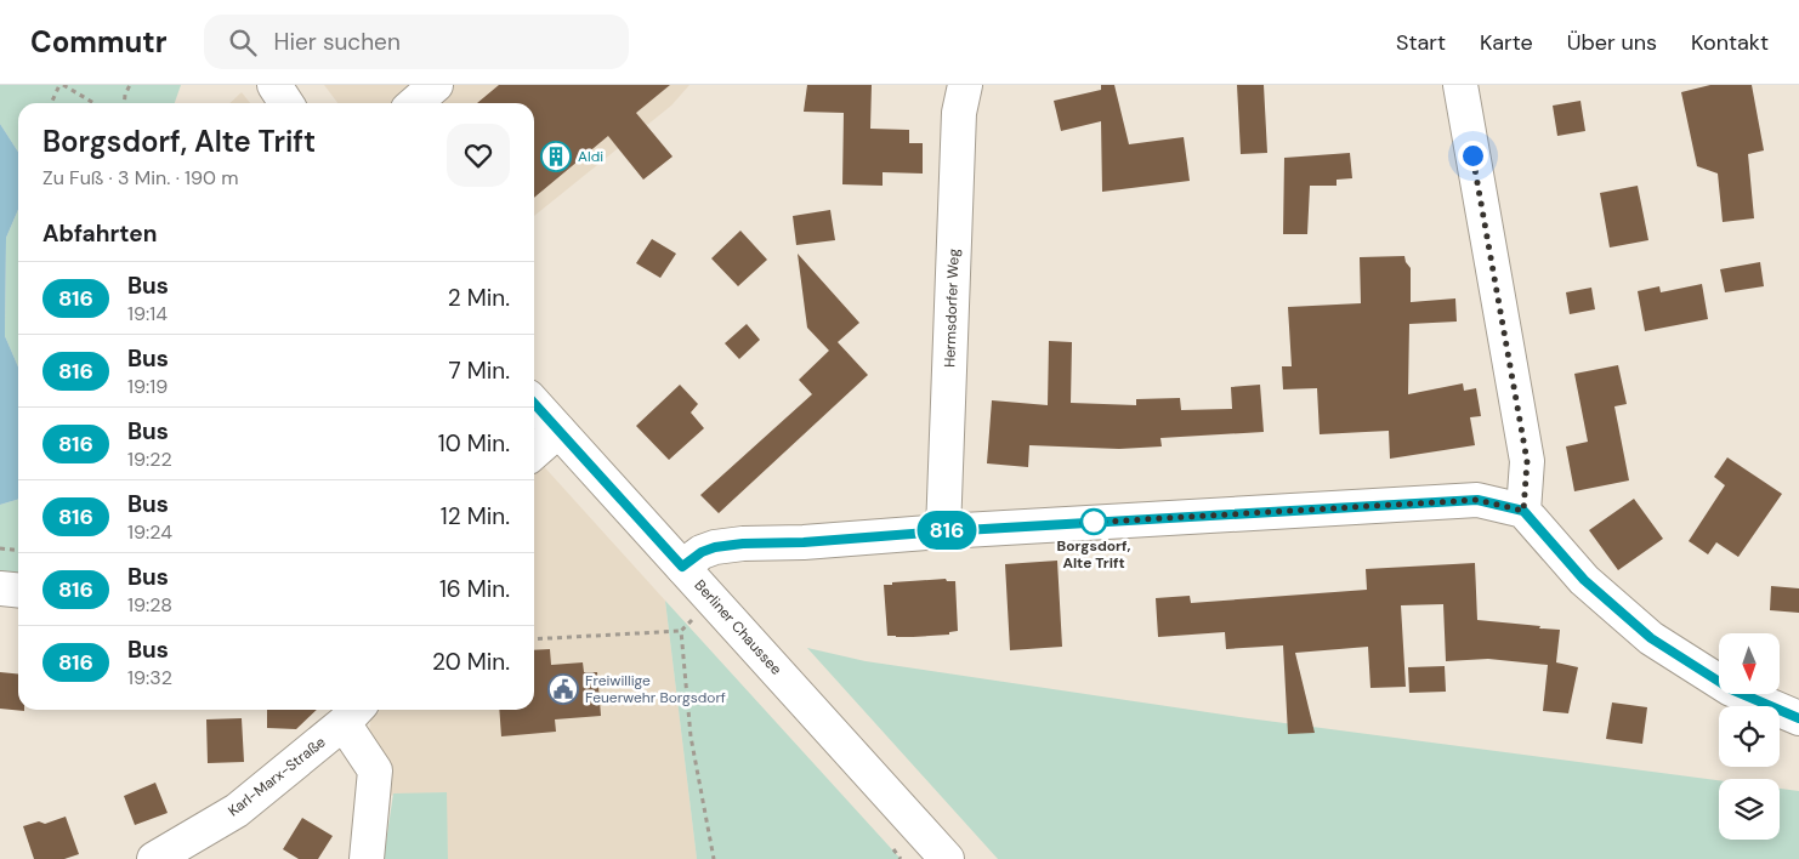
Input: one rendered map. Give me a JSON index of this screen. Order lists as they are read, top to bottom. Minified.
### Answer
{"streets":{"street":["Hermsdorfer Weg","Berliner Chaussee","Karl-Marx-Straße"]},"places":{"building":["Aldi"],"other":["Borgsdorf, Alte Trift"],"public building":["Freiwillige Feuerwehr Borgsdorf"]},"lines":["bus line 816"],"north":"bottom","page":{"header":"Commutr","search":"Hier suchen","nav":["Start","Karte","Über uns","Kontakt"],"on_map":"816","heading":[["Borgsdorf, Alte Trift","Zu Fuß · 3 Min. · 190 m"],"Abfahrten"],"list":[{"mark":"816","name":"Bus","note":"19:14","value":"2 Min."},{"mark":"816","name":"Bus","note":"19:19","value":"7 Min."},{"mark":"816","name":"Bus","note":"19:22","value":"10 Min."},{"mark":"816","name":"Bus","note":"19:24","value":"12 Min."},{"mark":"816","name":"Bus","note":"19:28","value":"16 Min."},{"mark":"816","name":"Bus","note":"19:32","value":"20 Min."}]}}
